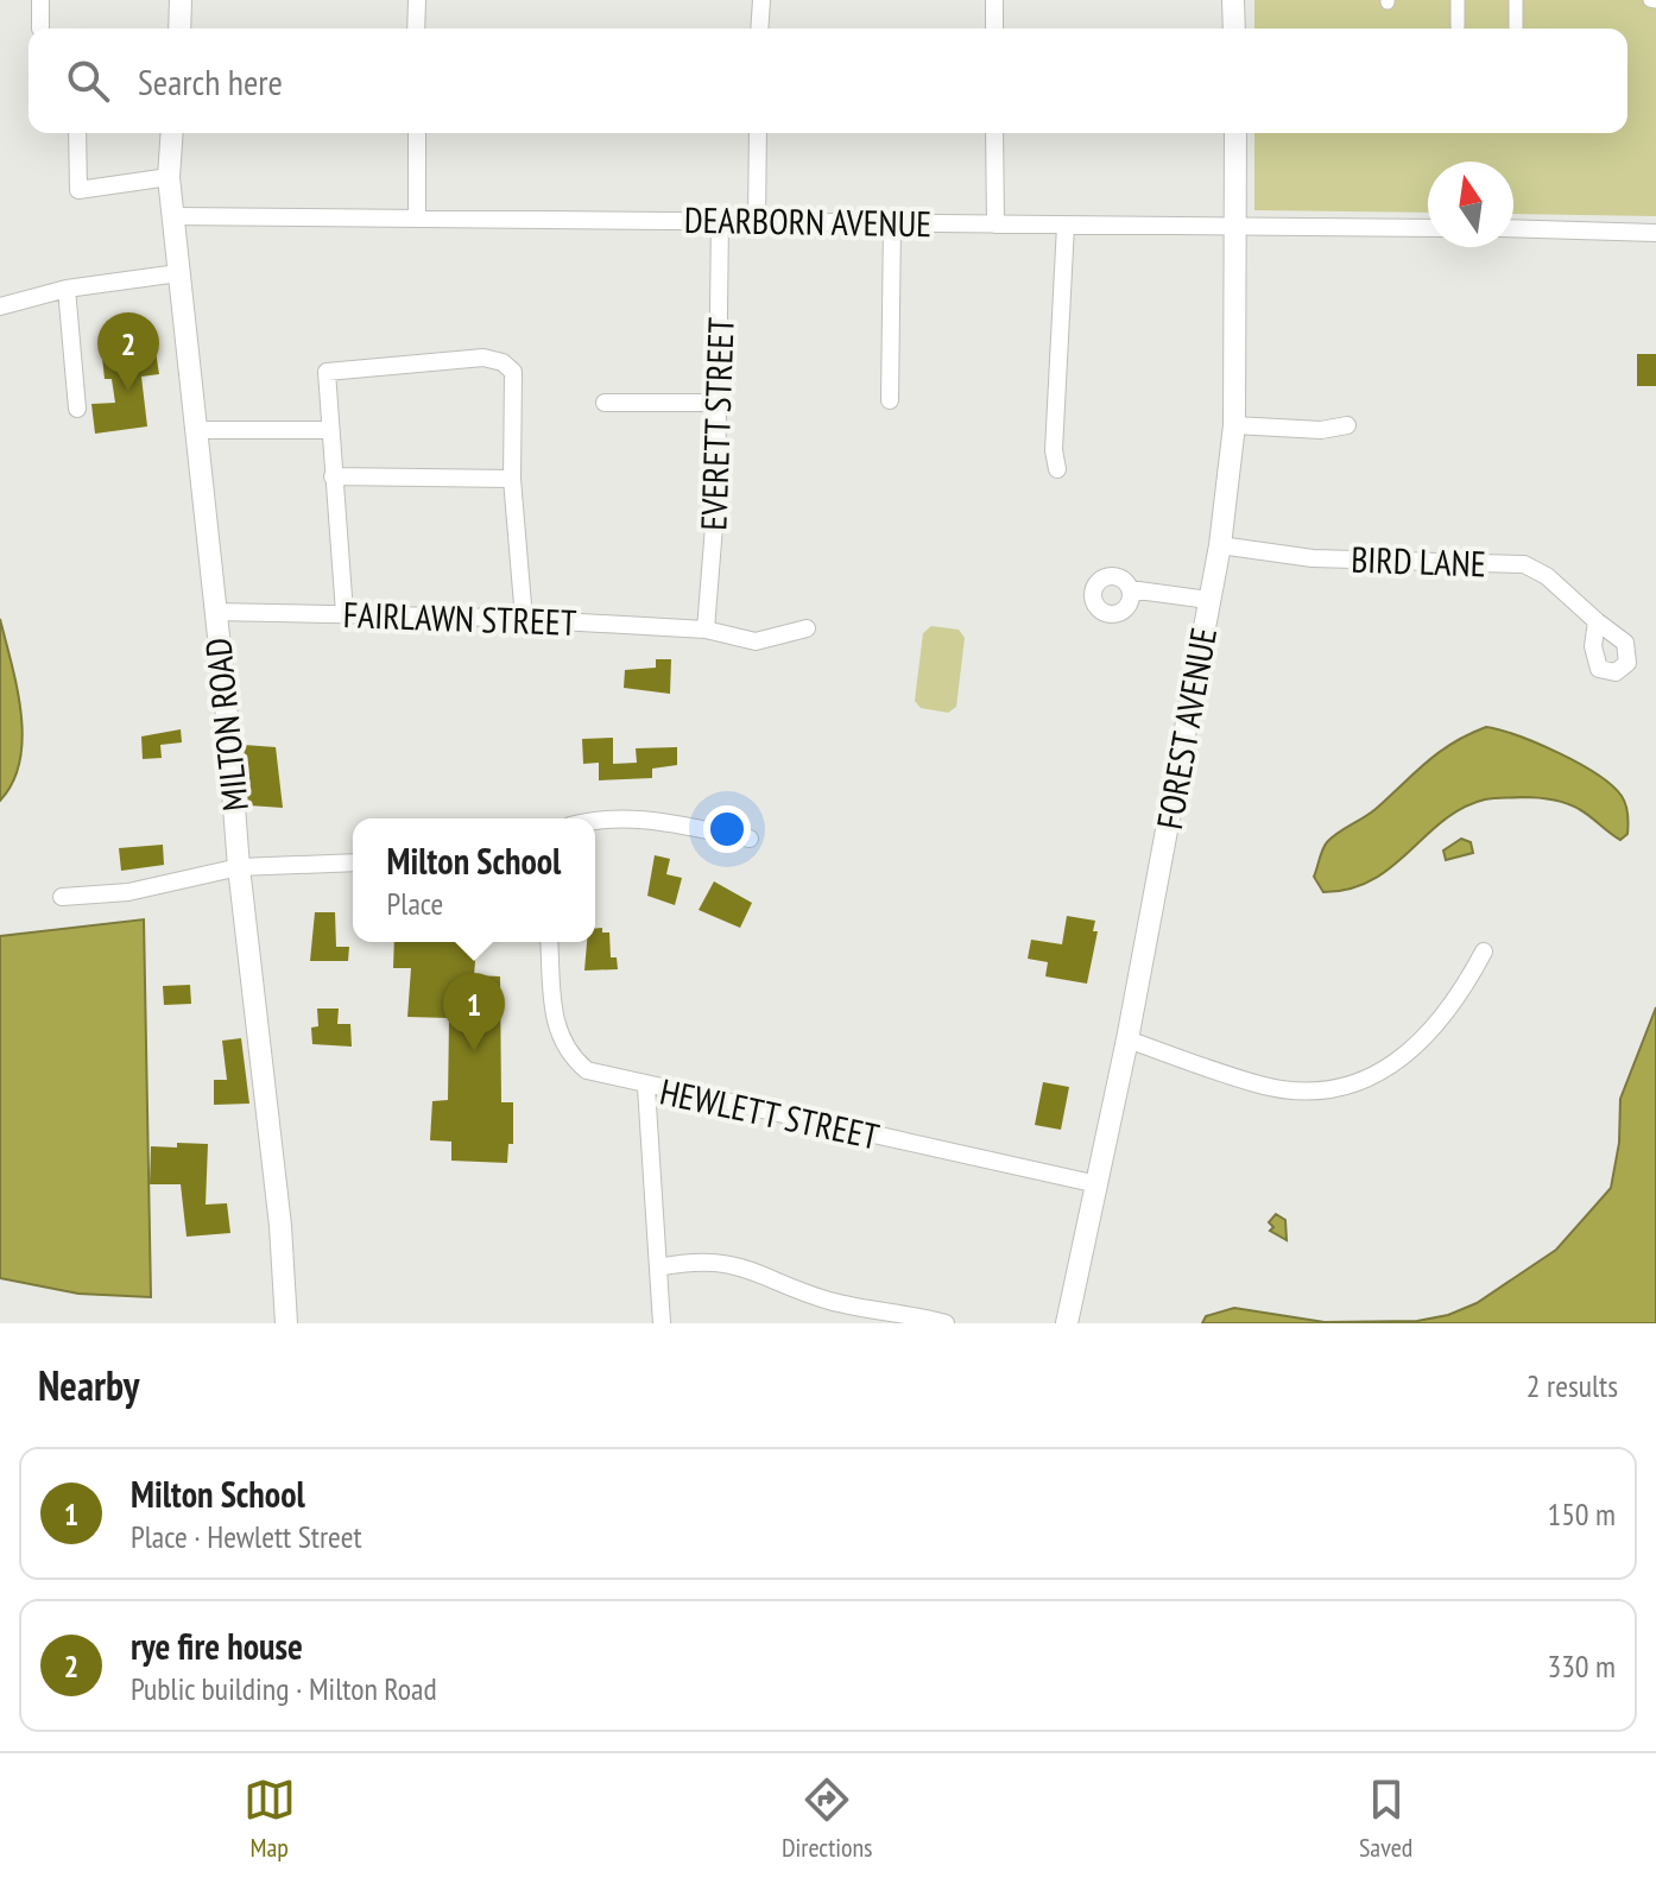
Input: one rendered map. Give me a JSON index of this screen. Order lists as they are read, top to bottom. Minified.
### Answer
{"streets":{"street":["DEARBORN AVENUE","EVERETT STREET","BIRD LANE","FAIRLAWN STREET","MILTON ROAD","FOREST AVENUE","HEWLETT STREET"]},"crossings":[["DEARBORN AVENUE","EVERETT STREET"],["DEARBORN AVENUE","MILTON ROAD"],["DEARBORN AVENUE","FOREST AVENUE"],["EVERETT STREET","FAIRLAWN STREET"],["BIRD LANE","FOREST AVENUE"],["FAIRLAWN STREET","MILTON ROAD"],["FOREST AVENUE","HEWLETT STREET"]],"north":"top","page":{"search":"Search here","pins":["2","1"],"popup":["Milton School","Place"],"heading":["Nearby","2 results"],"list":[{"mark":"1","name":"Milton School","note":"Place · Hewlett Street","value":"150 m"},{"mark":"2","name":"rye fire house","note":"Public building · Milton Road","value":"330 m"}],"nav":["Map","Directions","Saved"]}}
